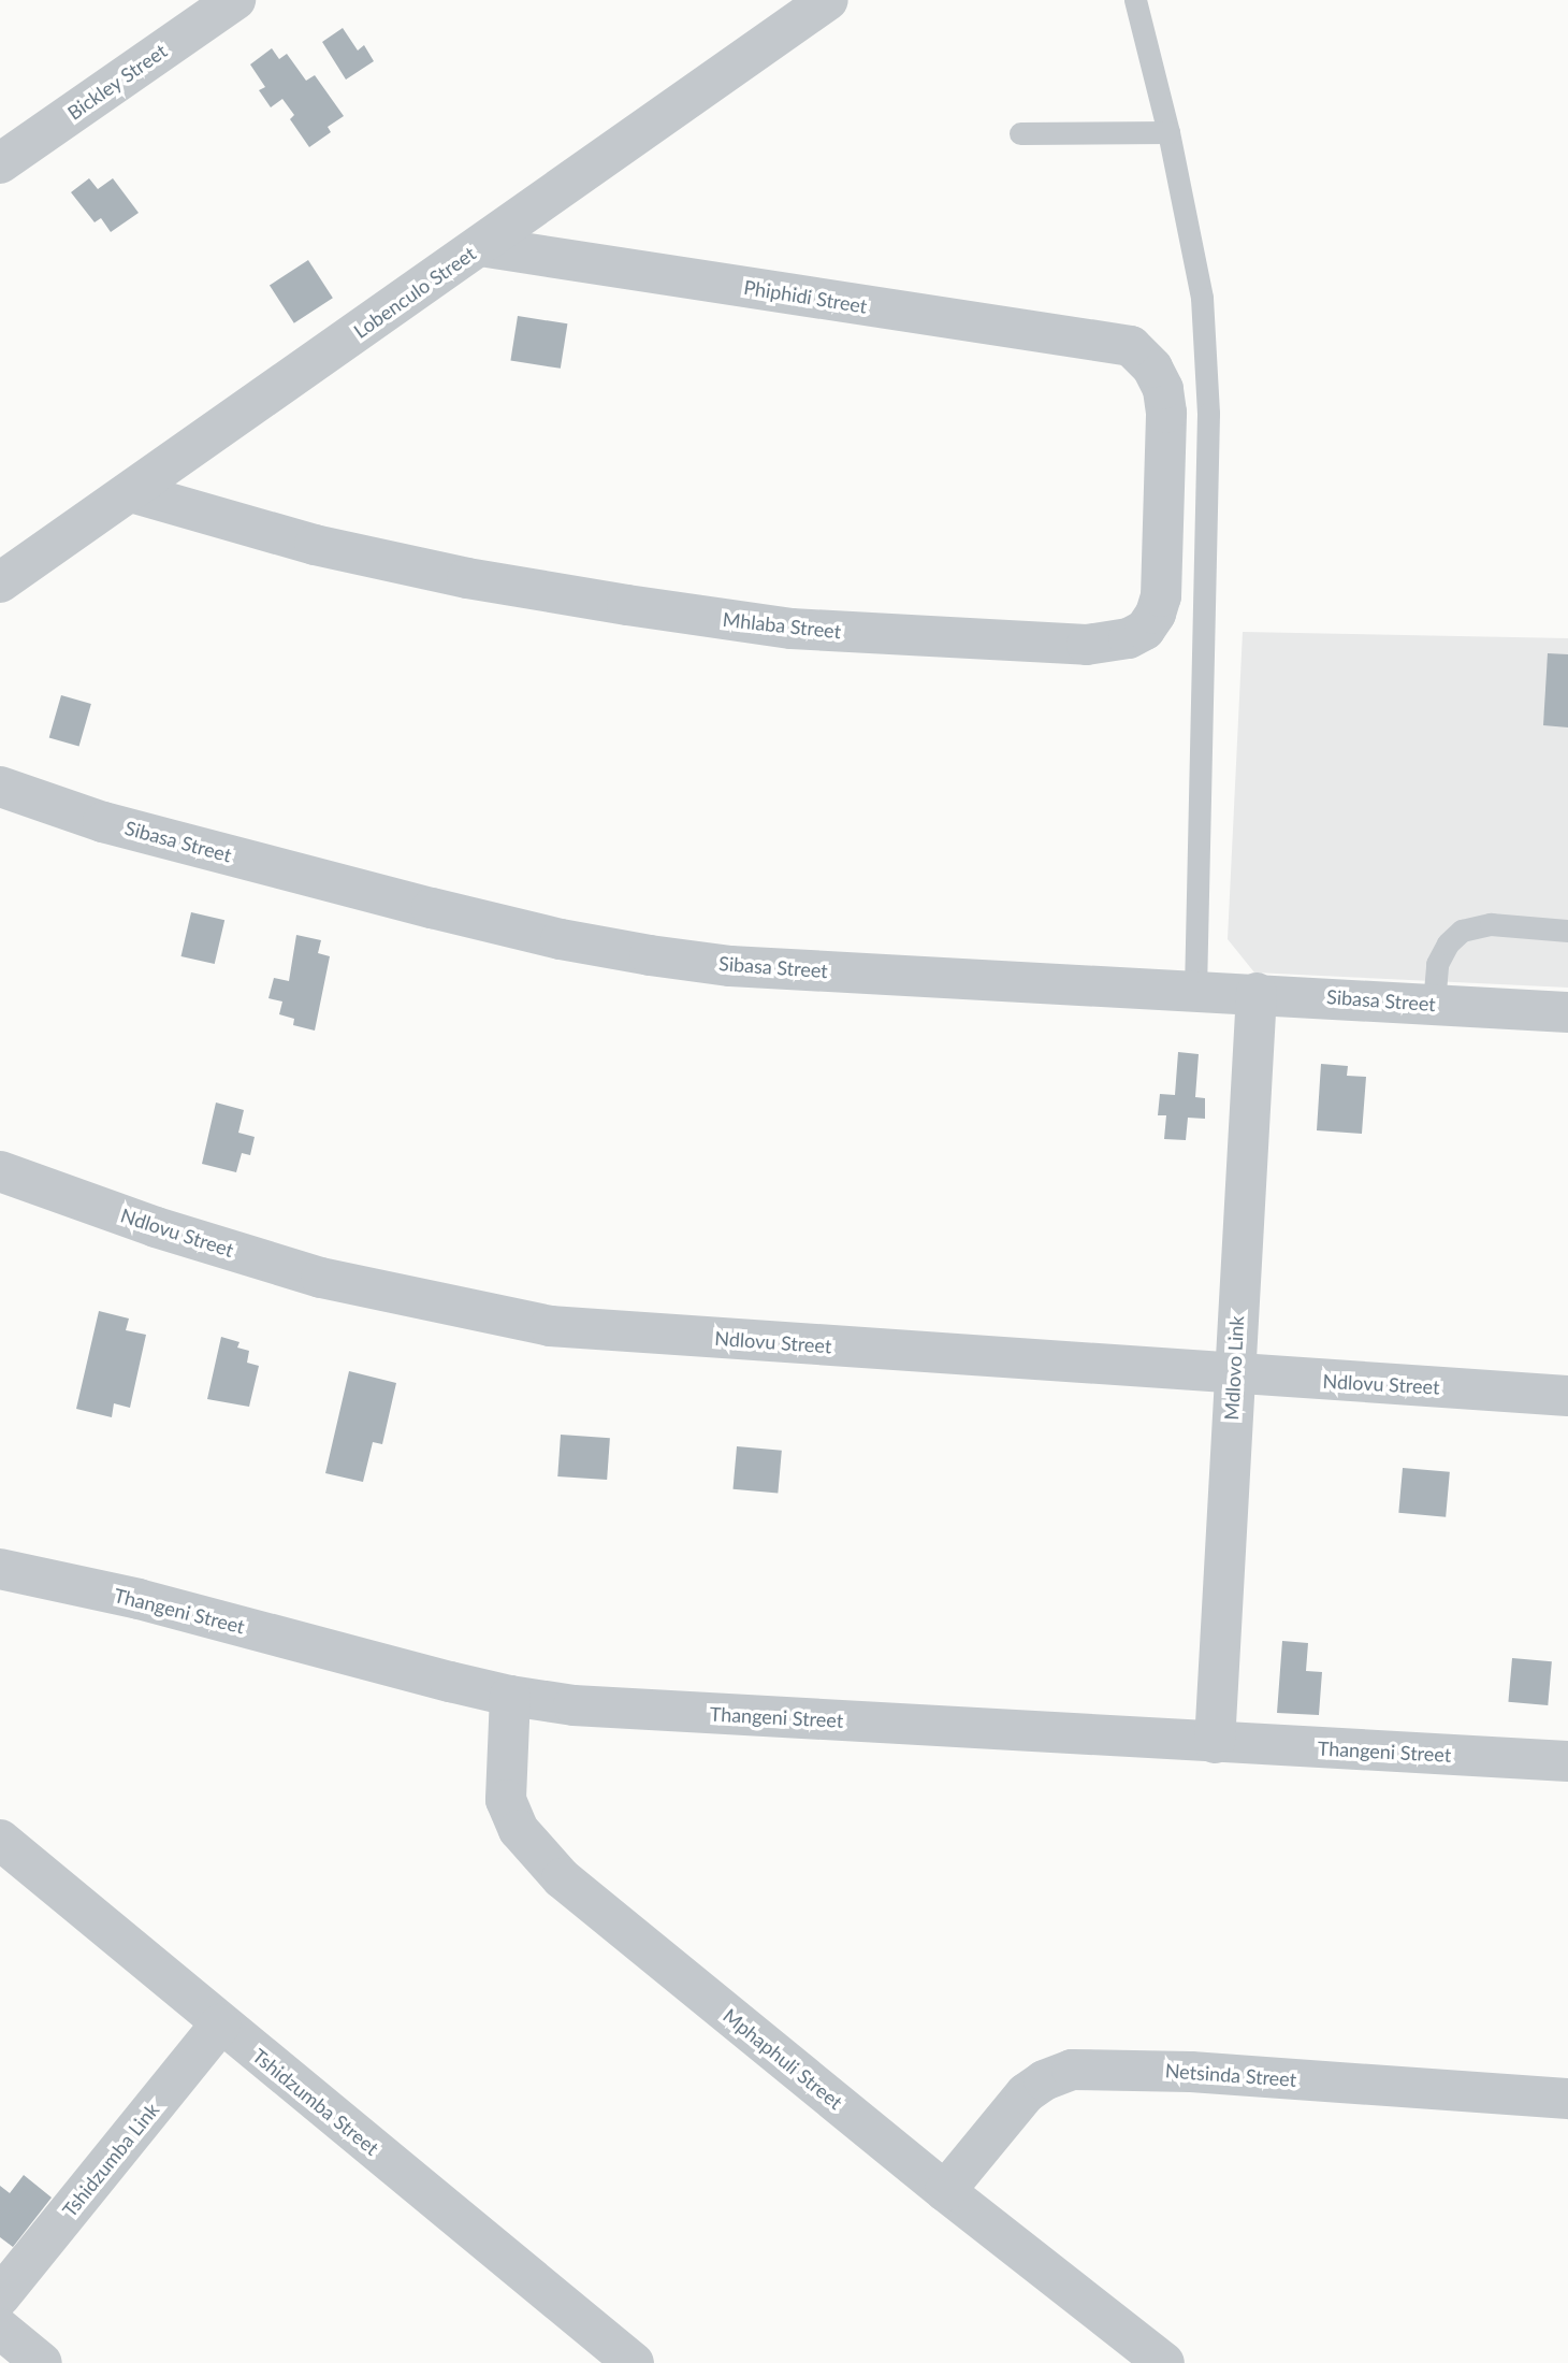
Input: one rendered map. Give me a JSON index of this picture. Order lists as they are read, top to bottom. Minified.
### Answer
{"streets":{"street":["Bickley Street","Lobenculo Street","Phiphidi Street","Mhlaba Street","Sibasa Street","Ndlovu Street","Mdlovo Link","Thangeni Street","Mphaphuli Street","Netsinda Street","Tshidzumba Street","Tshidzumba Link"]},"crossings":[["Lobenculo Street","Phiphidi Street"],["Lobenculo Street","Mhlaba Street"],["Phiphidi Street","Mhlaba Street"],["Sibasa Street","Mdlovo Link"],["Ndlovu Street","Mdlovo Link"],["Mdlovo Link","Thangeni Street"],["Thangeni Street","Mphaphuli Street"],["Mphaphuli Street","Netsinda Street"],["Tshidzumba Street","Tshidzumba Link"]]}
